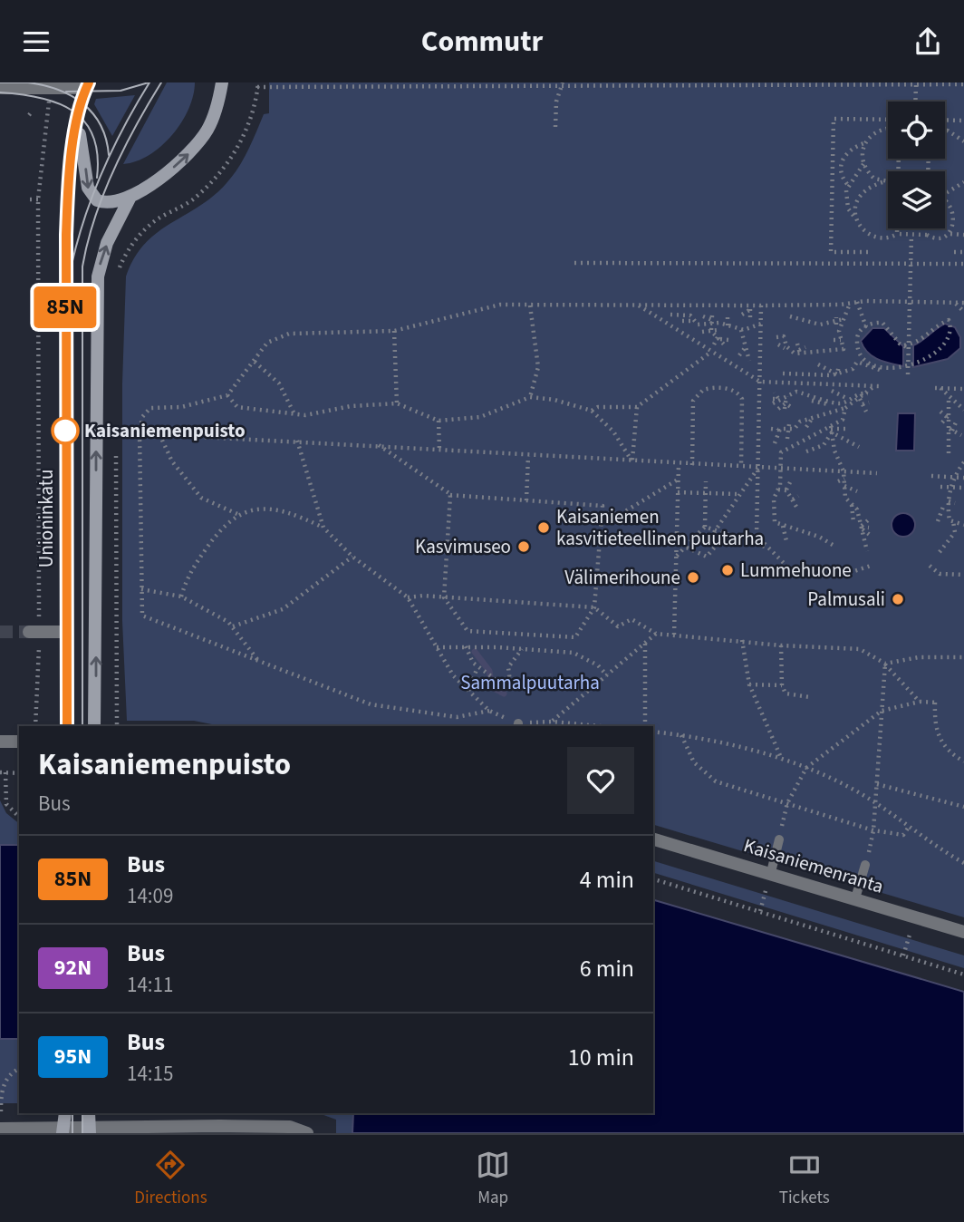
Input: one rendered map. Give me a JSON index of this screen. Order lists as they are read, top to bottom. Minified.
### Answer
{"streets":{"main road":["Unioninkatu"],"street":["Kaisaniemenranta"]},"parks":["Sammalpuutarha"],"places":["Kaisaniemenpuisto","Kaisaniemen kasvitieteellinen puutarha","Kasvimuseo","Lummehuone","Välimerihoune","Palmusali"],"lines":["bus line 85N"],"page":{"header":"Commutr","on_map":"85N","heading":["Kaisaniemenpuisto","Bus"],"list":[{"mark":"85N","name":"Bus","note":"14:09","value":"4 min"},{"mark":"92N","name":"Bus","note":"14:11","value":"6 min"},{"mark":"95N","name":"Bus","note":"14:15","value":"10 min"}],"tabs":["Directions","Map","Tickets"]}}
